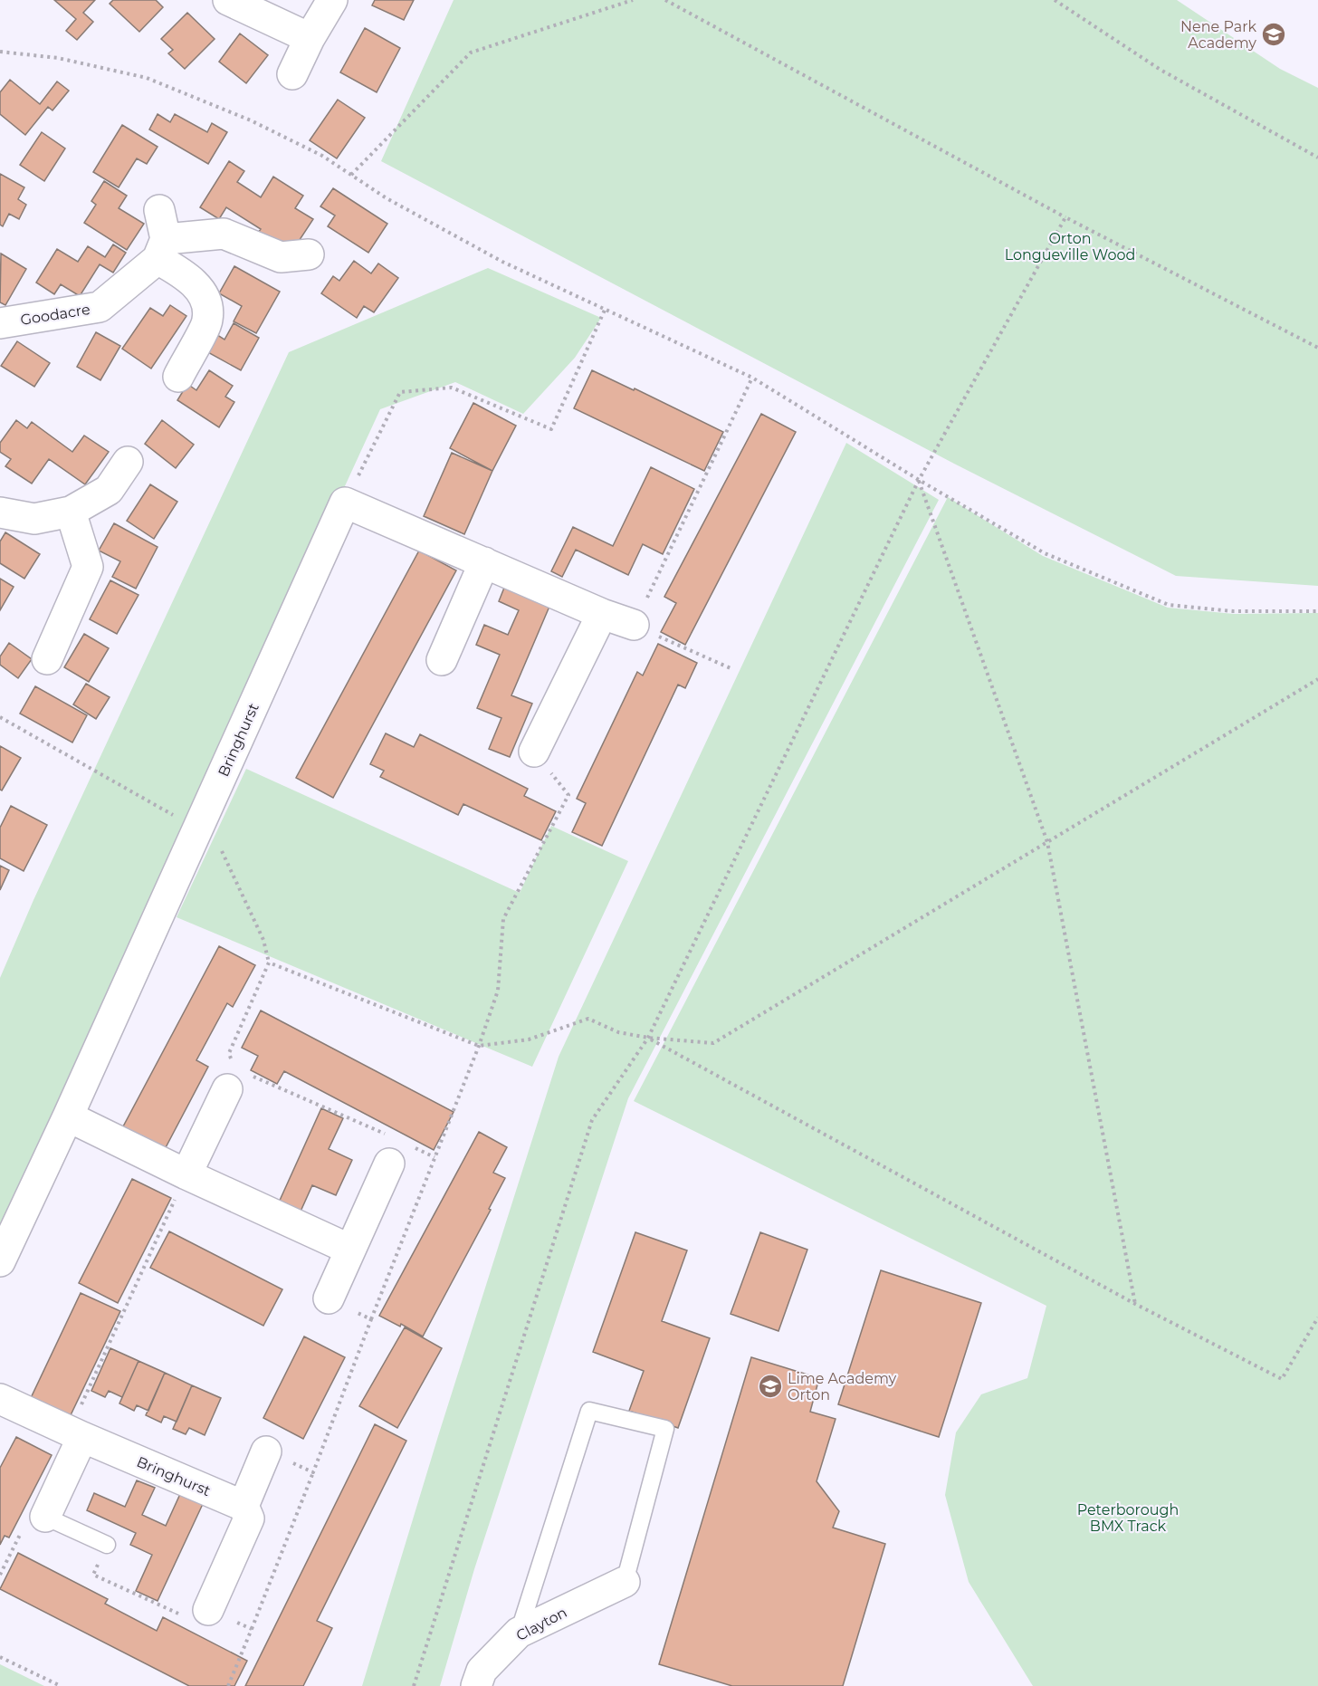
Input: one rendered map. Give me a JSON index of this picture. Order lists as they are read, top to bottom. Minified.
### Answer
{"streets":{"street":["Goodacre","Bringhurst","Clayton"]},"parks":["Orton Longueville Wood","Peterborough BMX Track"],"places":{"school or university":["Nene Park Academy","Lime Academy Orton"]}}
